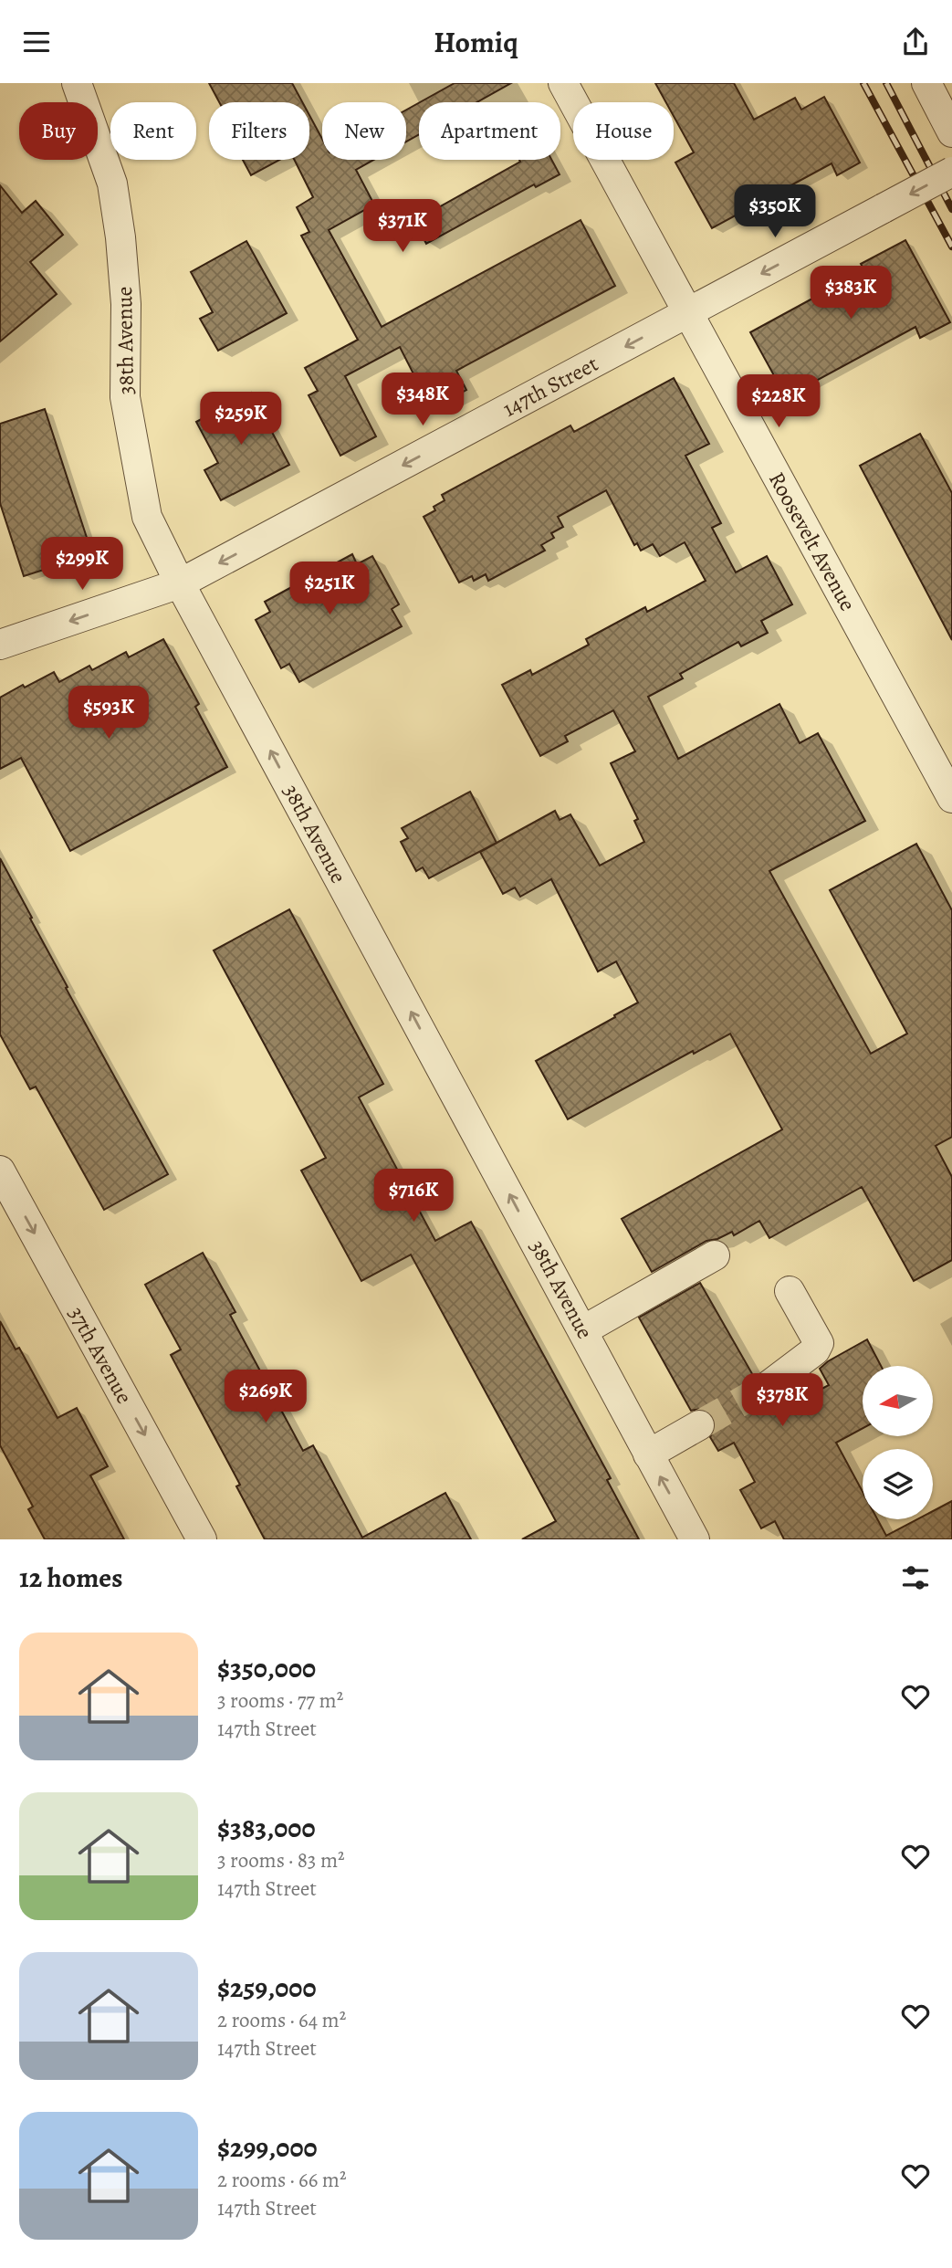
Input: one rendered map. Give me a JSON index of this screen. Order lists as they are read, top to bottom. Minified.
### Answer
{"streets":{"street":["38th Avenue","147th Street","Roosevelt Avenue","37th Avenue"]},"crossings":[["38th Avenue","147th Street"],["147th Street","Roosevelt Avenue"]],"one_way":["38th Avenue","147th Street","37th Avenue"],"north":"left","page":{"header":"Homiq","chip":["Buy","Rent","Filters","New","Apartment","House"],"price":["$350K","$371K","$383K","$348K","$228K","$259K","$299K","$251K","$593K","$716K","$269K","$378K"],"heading":"12 homes","list":[{"name":"$350,000","note":"3 rooms · 77 m² · 147th Street"},{"name":"$383,000","note":"3 rooms · 83 m² · 147th Street"},{"name":"$259,000","note":"2 rooms · 64 m² · 147th Street"},{"name":"$299,000","note":"2 rooms · 66 m² · 147th Street"}]}}
